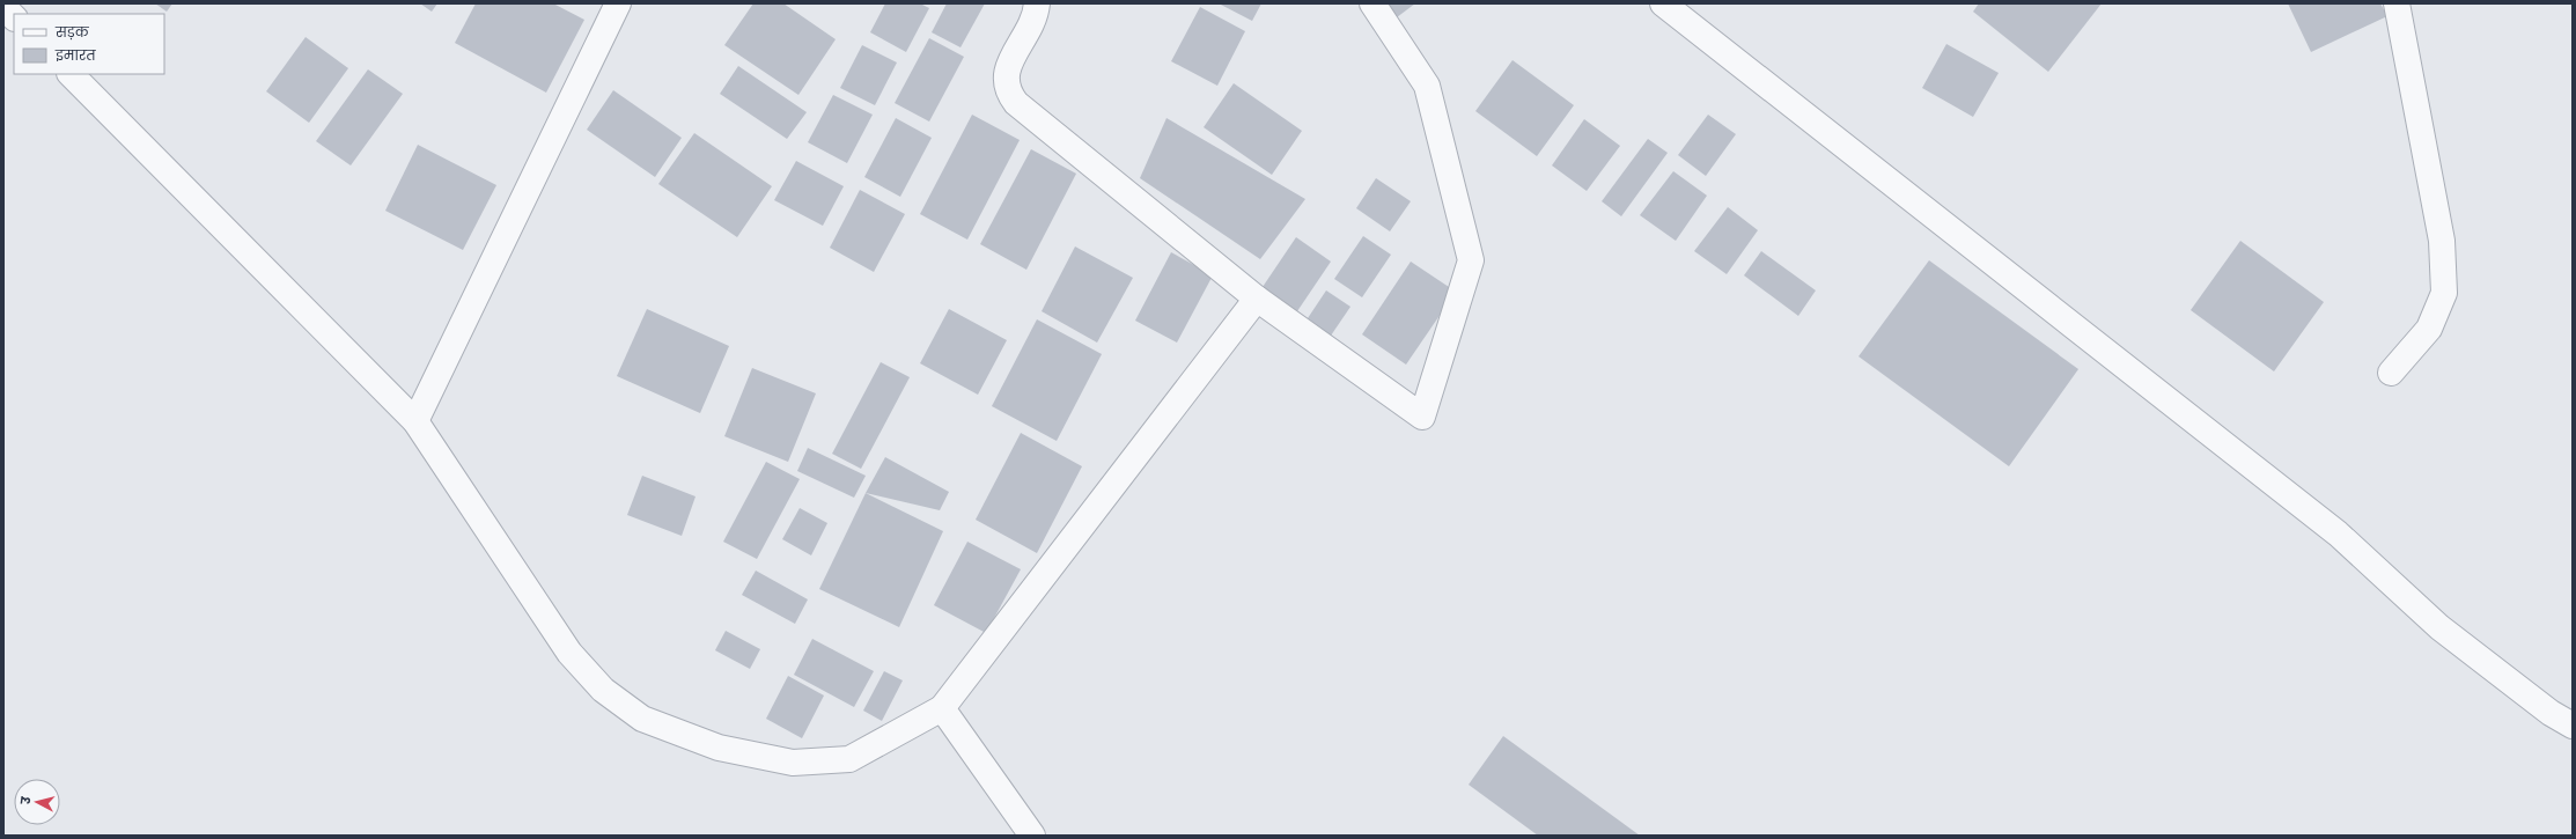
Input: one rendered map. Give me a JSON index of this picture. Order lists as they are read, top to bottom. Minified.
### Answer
{"legend":["सड़क","इमारत"],"north":"left"}
